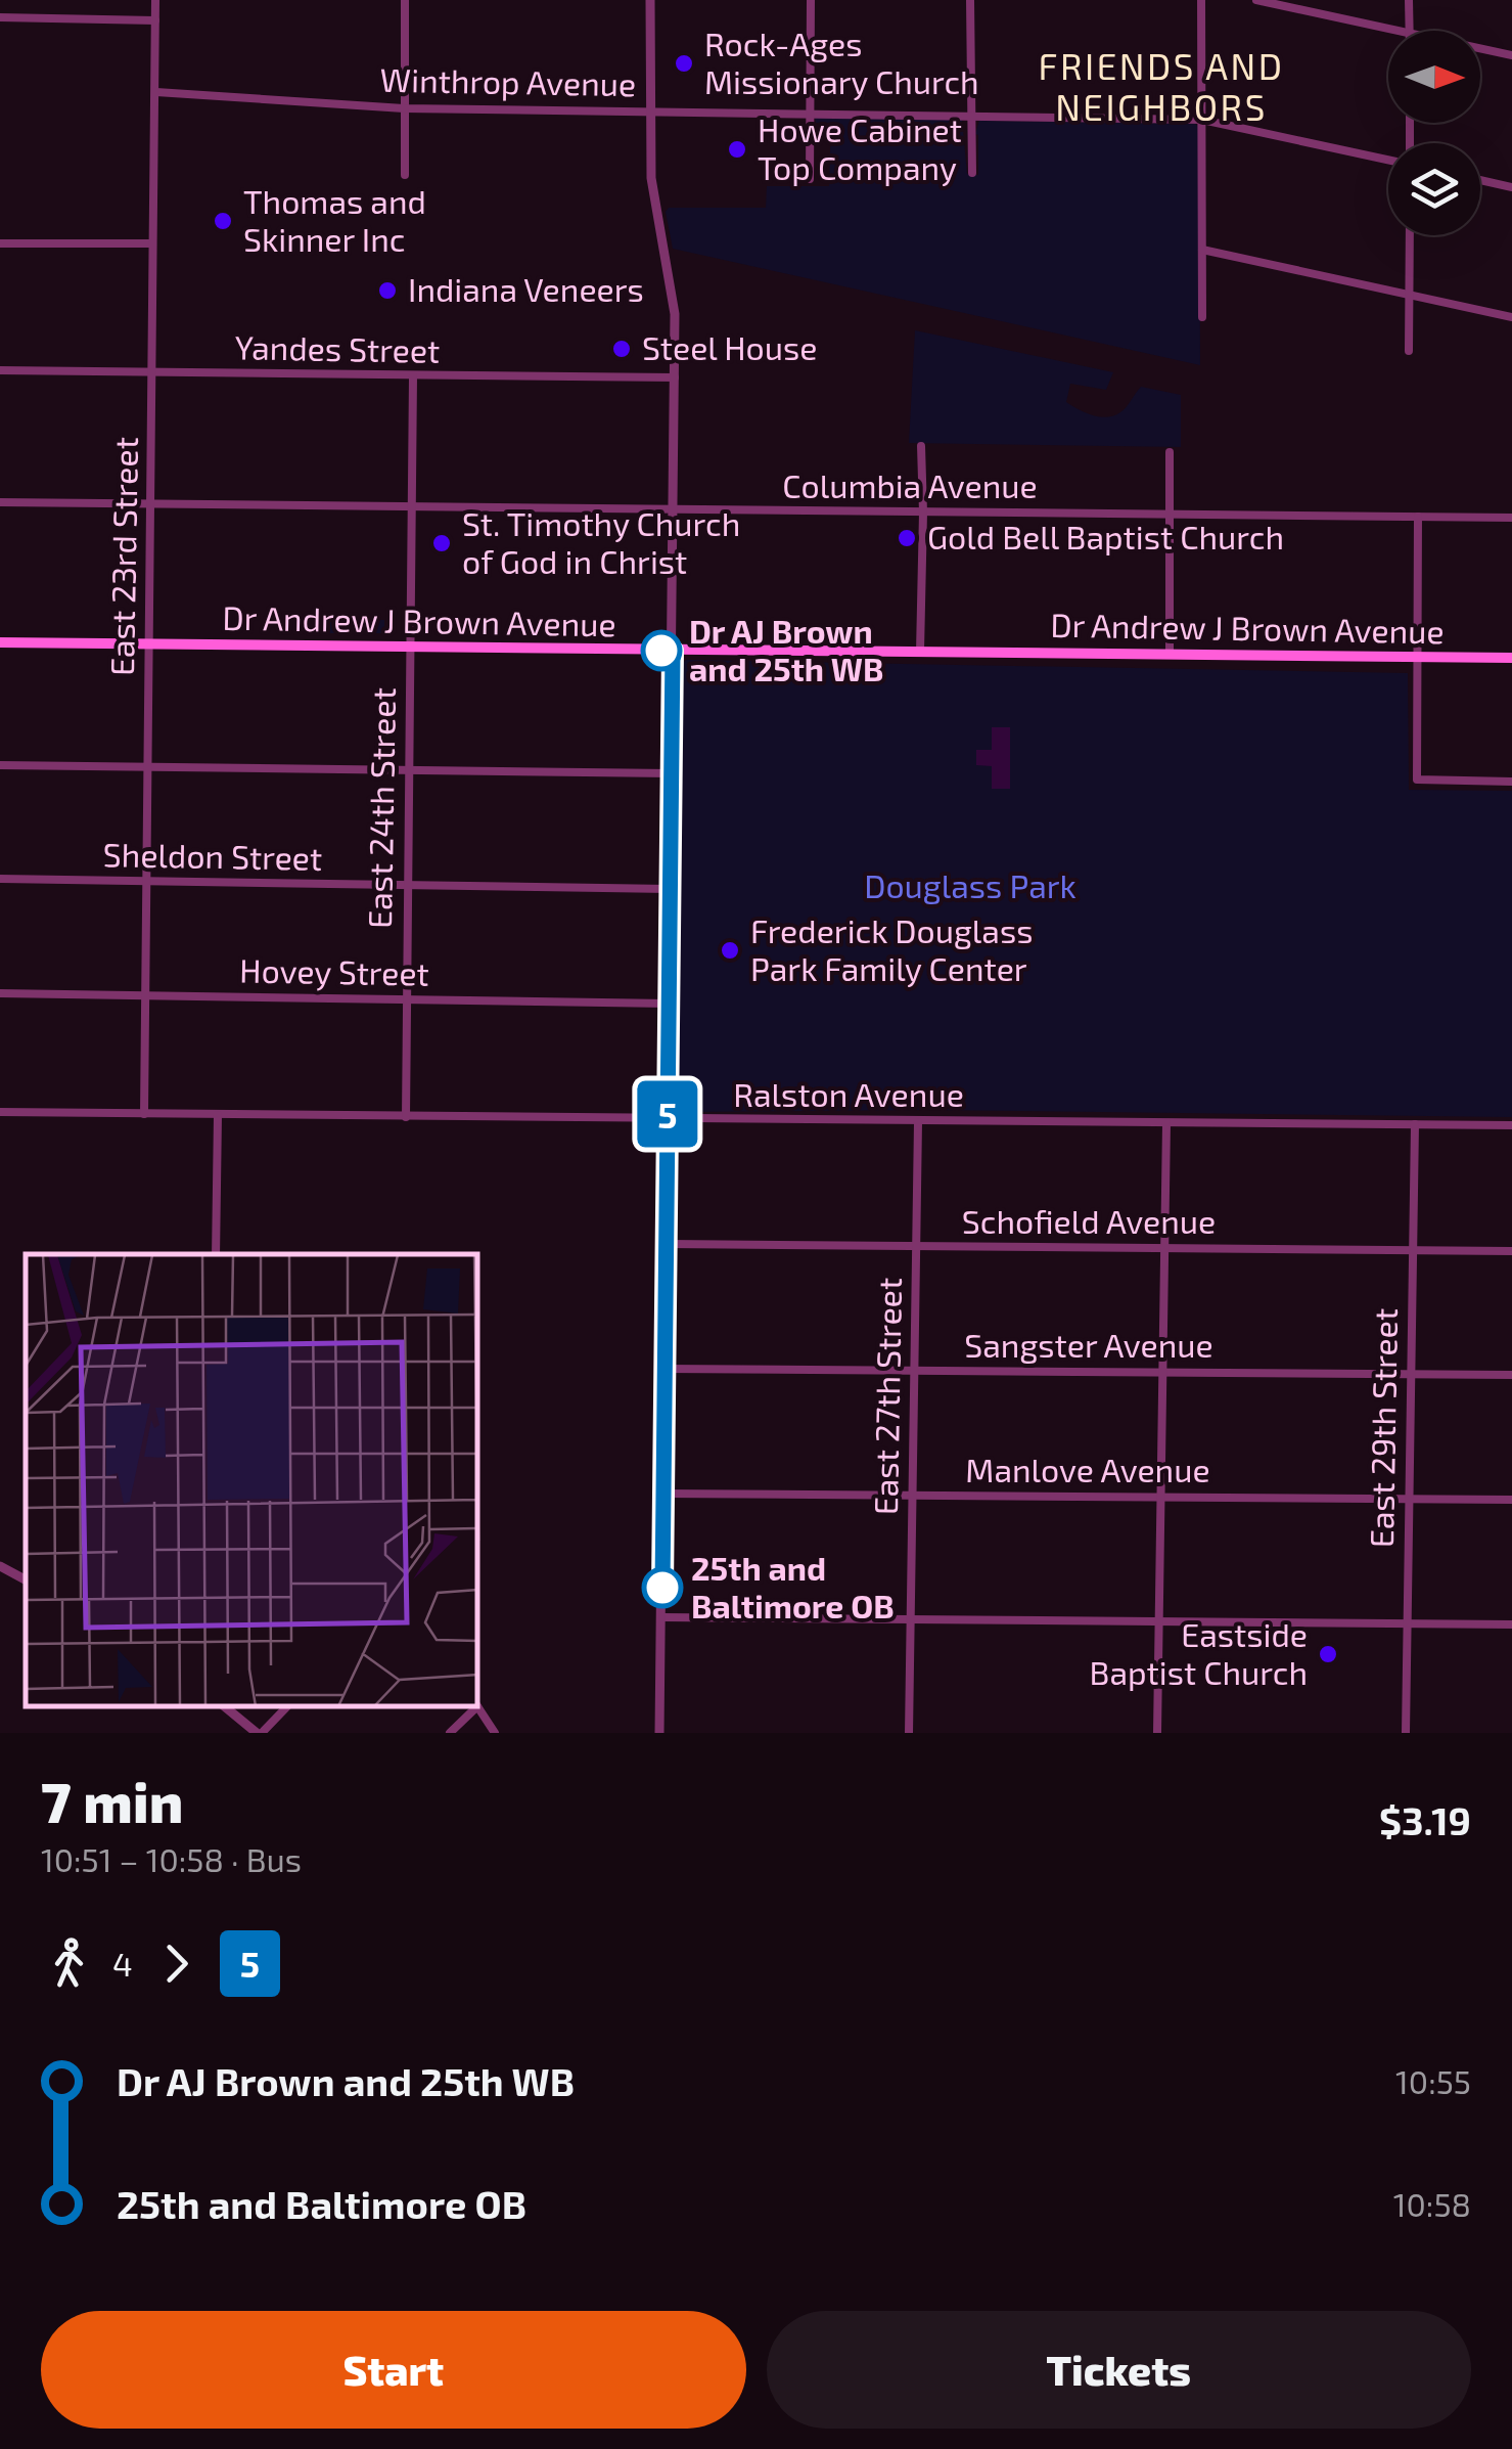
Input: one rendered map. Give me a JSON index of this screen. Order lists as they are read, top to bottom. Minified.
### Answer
{"streets":{"main road":["Dr Andrew J Brown Avenue"],"street":["Winthrop Avenue","Yandes Street","Columbia Avenue","East 23rd Street","East 24th Street","Sheldon Street","Hovey Street","Ralston Avenue","Schofield Avenue","Sangster Avenue","East 27th Street","East 29th Street","Manlove Avenue"]},"crossings":[["Winthrop Avenue","East 23rd Street"],["Yandes Street","East 23rd Street"],["Yandes Street","East 24th Street"],["Columbia Avenue","East 23rd Street"],["Columbia Avenue","East 24th Street"],["East 23rd Street","Dr Andrew J Brown Avenue"],["East 23rd Street","Sheldon Street"],["East 23rd Street","Hovey Street"],["East 23rd Street","Ralston Avenue"],["Dr Andrew J Brown Avenue","East 24th Street"],["East 24th Street","Sheldon Street"],["East 24th Street","Hovey Street"],["East 24th Street","Ralston Avenue"],["Ralston Avenue","East 27th Street"],["Ralston Avenue","East 29th Street"],["Schofield Avenue","East 27th Street"],["Schofield Avenue","East 29th Street"],["Sangster Avenue","East 27th Street"],["Sangster Avenue","East 29th Street"],["East 27th Street","Manlove Avenue"],["East 29th Street","Manlove Avenue"]],"districts":["FRIENDS AND NEIGHBORS"],"parks":["Douglass Park"],"places":["Rock-Ages Missionary Church","Howe Cabinet Top Company","Thomas and Skinner Inc","Indiana Veneers","Steel House","Gold Bell Baptist Church","St. Timothy Church of God in Christ","Dr AJ Brown and 25th WB","Frederick Douglass Park Family Center","25th and Baltimore OB","Eastside Baptist Church"],"lines":["bus line 5"],"north":"right","page":{"on_map":"5","heading":["7 min","10:51 – 10:58 · Bus","$3.19"],"legs":["4","5"],"list":[{"name":"Dr AJ Brown and 25th WB","value":"10:55"},{"name":"25th and Baltimore OB","value":"10:58"}],"buttons":["Start","Tickets"]}}
